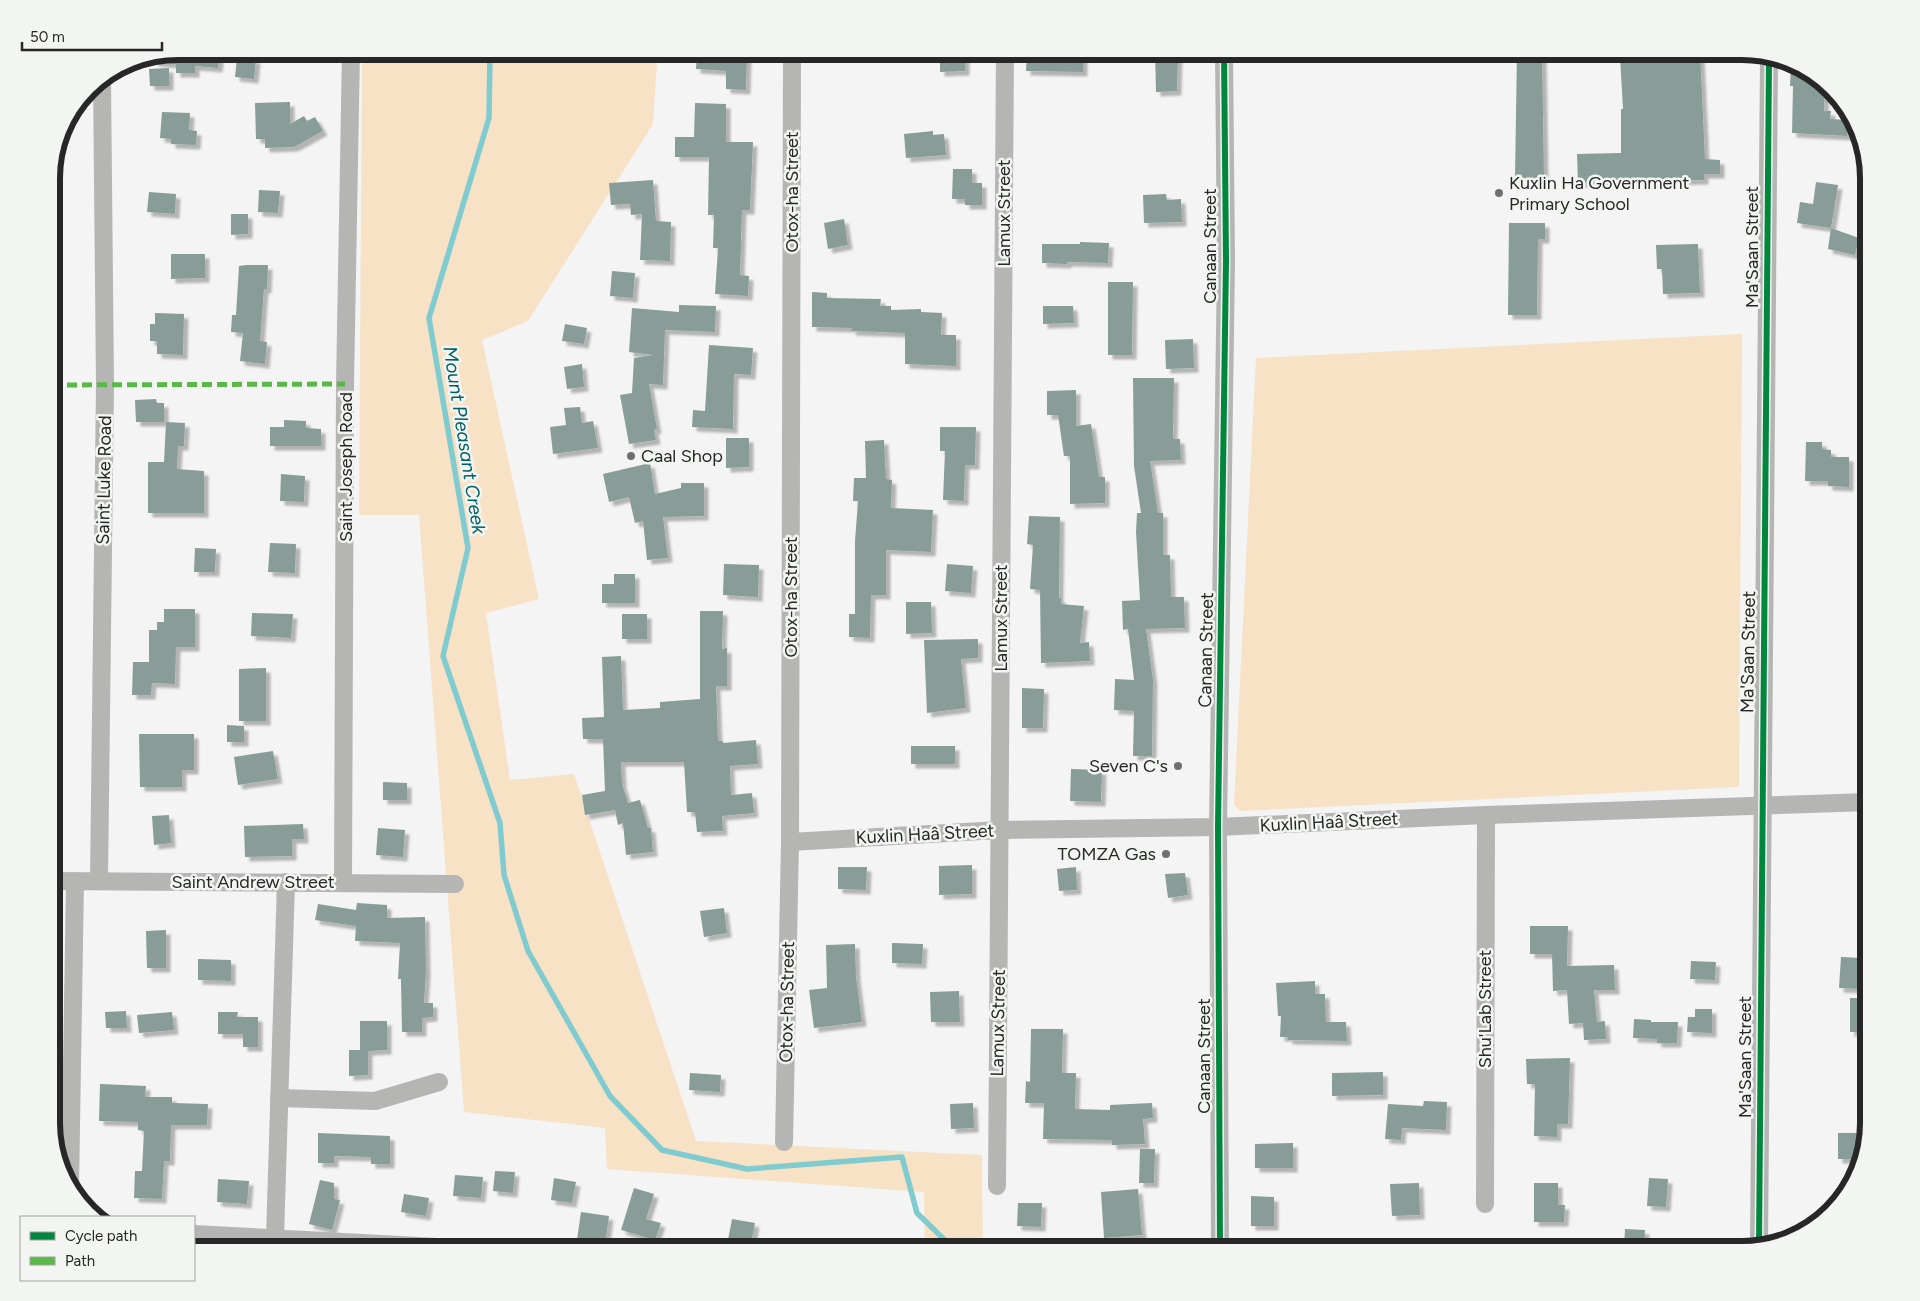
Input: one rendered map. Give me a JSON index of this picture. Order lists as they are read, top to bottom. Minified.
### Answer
{"streets":{"street":["Otox-ha Street","Lamux Street","Canaan Street","Ma'Saan Street","Saint Joseph Road","Saint Luke Road","Kuxlin Haâ Street","Saint Andrew Street","Shu'Lab Street"]},"crossings":[["Otox-ha Street","Kuxlin Haâ Street"],["Lamux Street","Kuxlin Haâ Street"],["Canaan Street","Kuxlin Haâ Street"],["Ma'Saan Street","Kuxlin Haâ Street"],["Saint Joseph Road","Saint Andrew Street"],["Saint Luke Road","Saint Andrew Street"],["Kuxlin Haâ Street","Shu'Lab Street"]],"water":["Mount Pleasant Creek"],"places":["Kuxlin Ha Government Primary School","Caal Shop","Seven C's","TOMZA Gas"],"legend":["Cycle path","Path"],"scale_bar":"50 m"}
